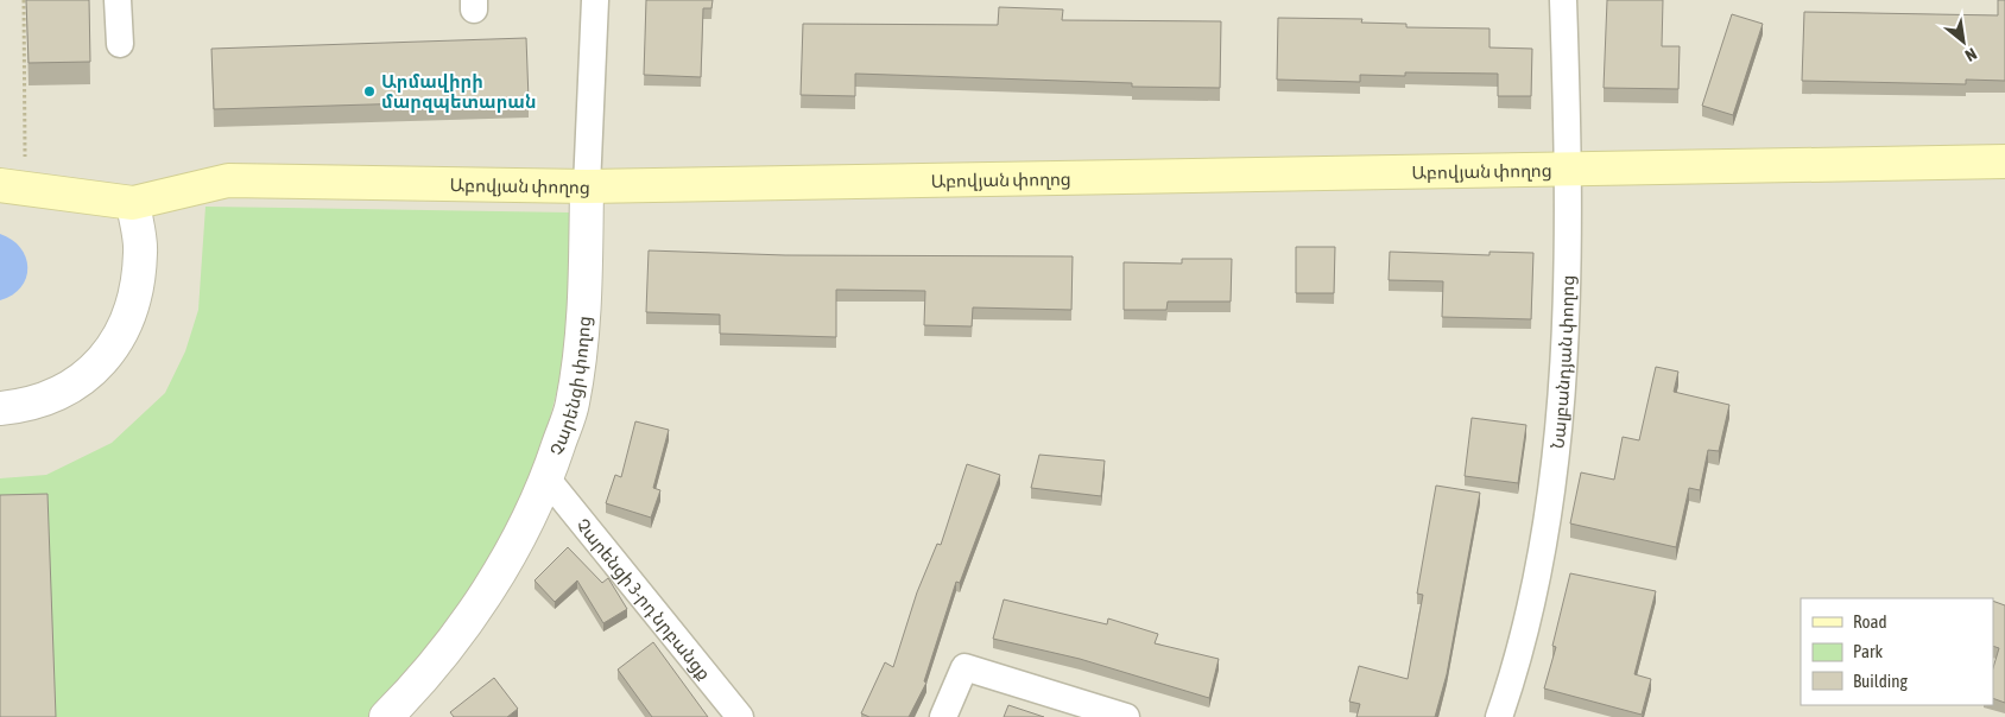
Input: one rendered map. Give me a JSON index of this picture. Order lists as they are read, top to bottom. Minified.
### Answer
{"streets":{"main road":["Աբովյան փողոց"],"street":["Նալբանդյան փողոց","Չարենցի փողոց","Չարենցի 3-րդ նրբանցք"]},"crossings":[["Աբովյան փողոց","Նալբանդյան փողոց"],["Աբովյան փողոց","Չարենցի փողոց"],["Չարենցի փողոց","Չարենցի 3-րդ նրբանցք"]],"places":["Արմավիրի մարզպետարան"],"legend":["Road","Park","Building"],"north":"bottom right"}
